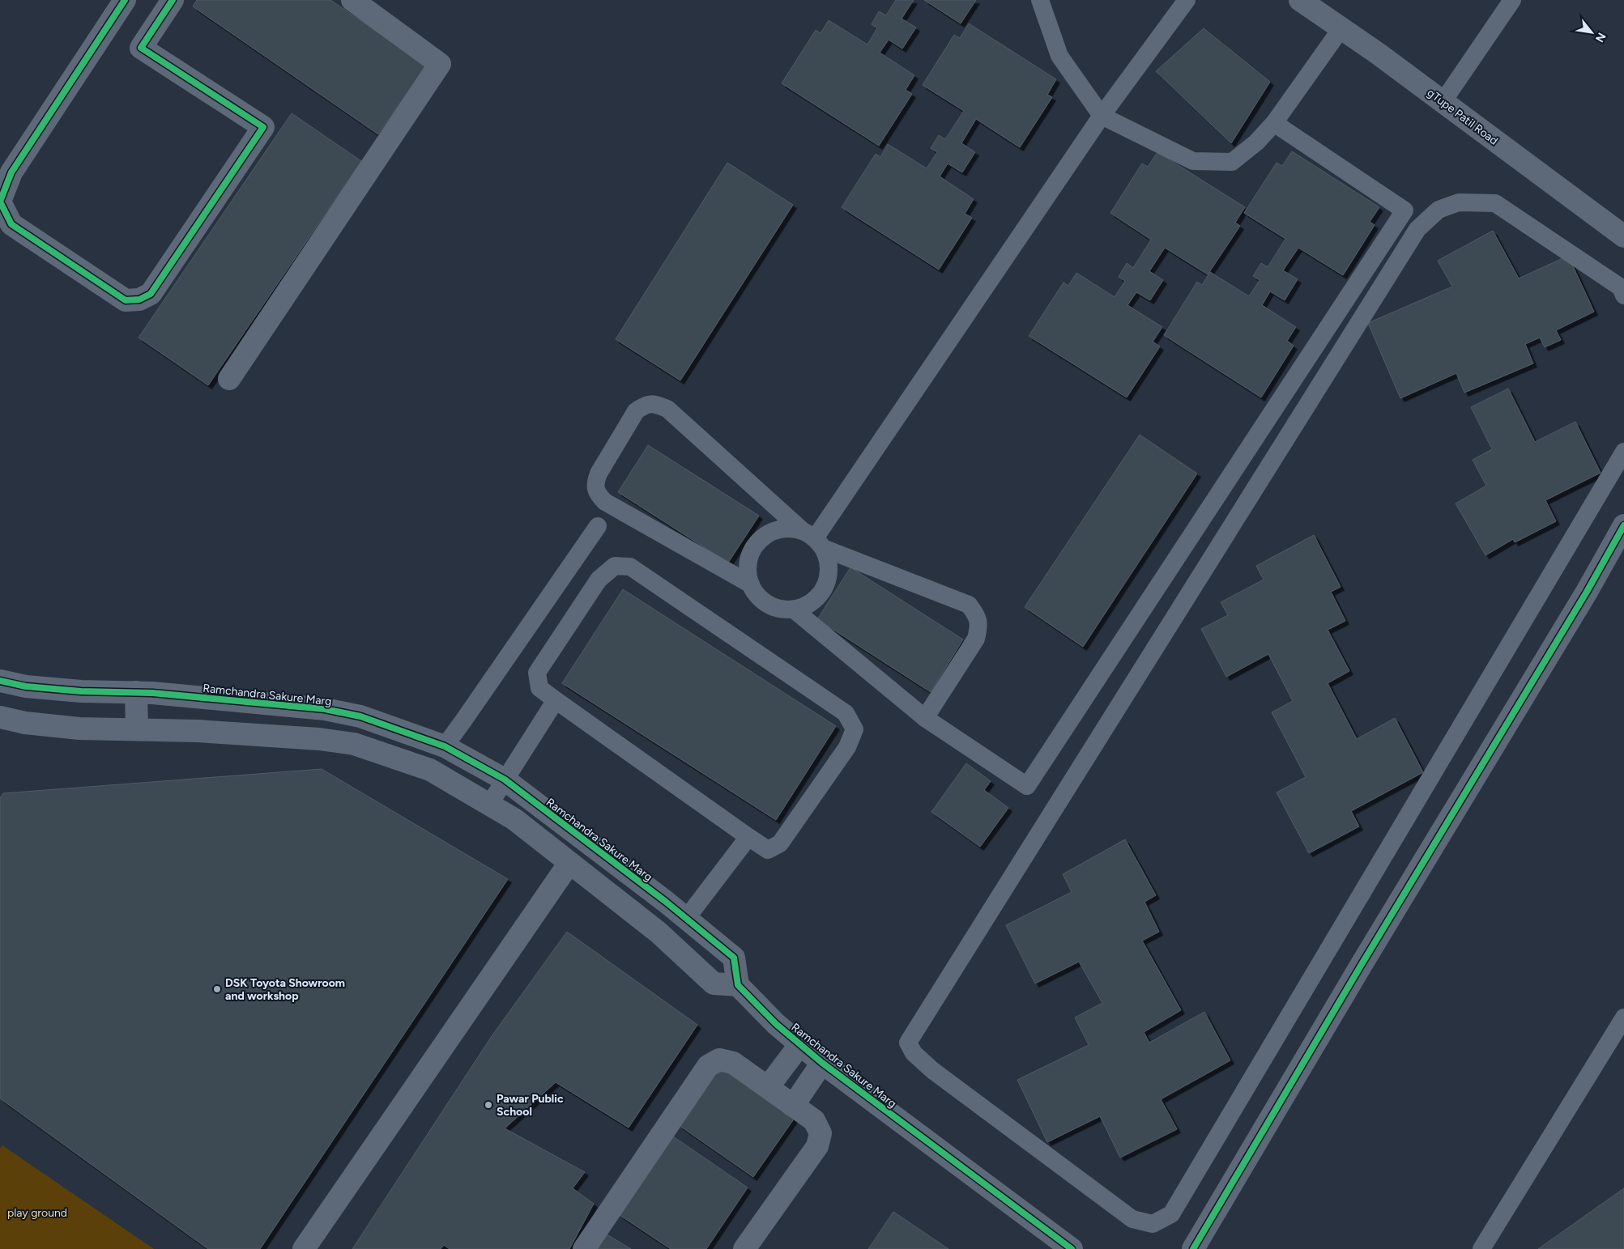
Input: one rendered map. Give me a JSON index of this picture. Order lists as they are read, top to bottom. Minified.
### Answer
{"streets":{"street":["gTupe Patil Road","Ramchandra Sakure Marg"]},"parks":["play ground"],"places":["DSK Toyota Showroom and workshop","Pawar Public School"],"north":"bottom right"}
